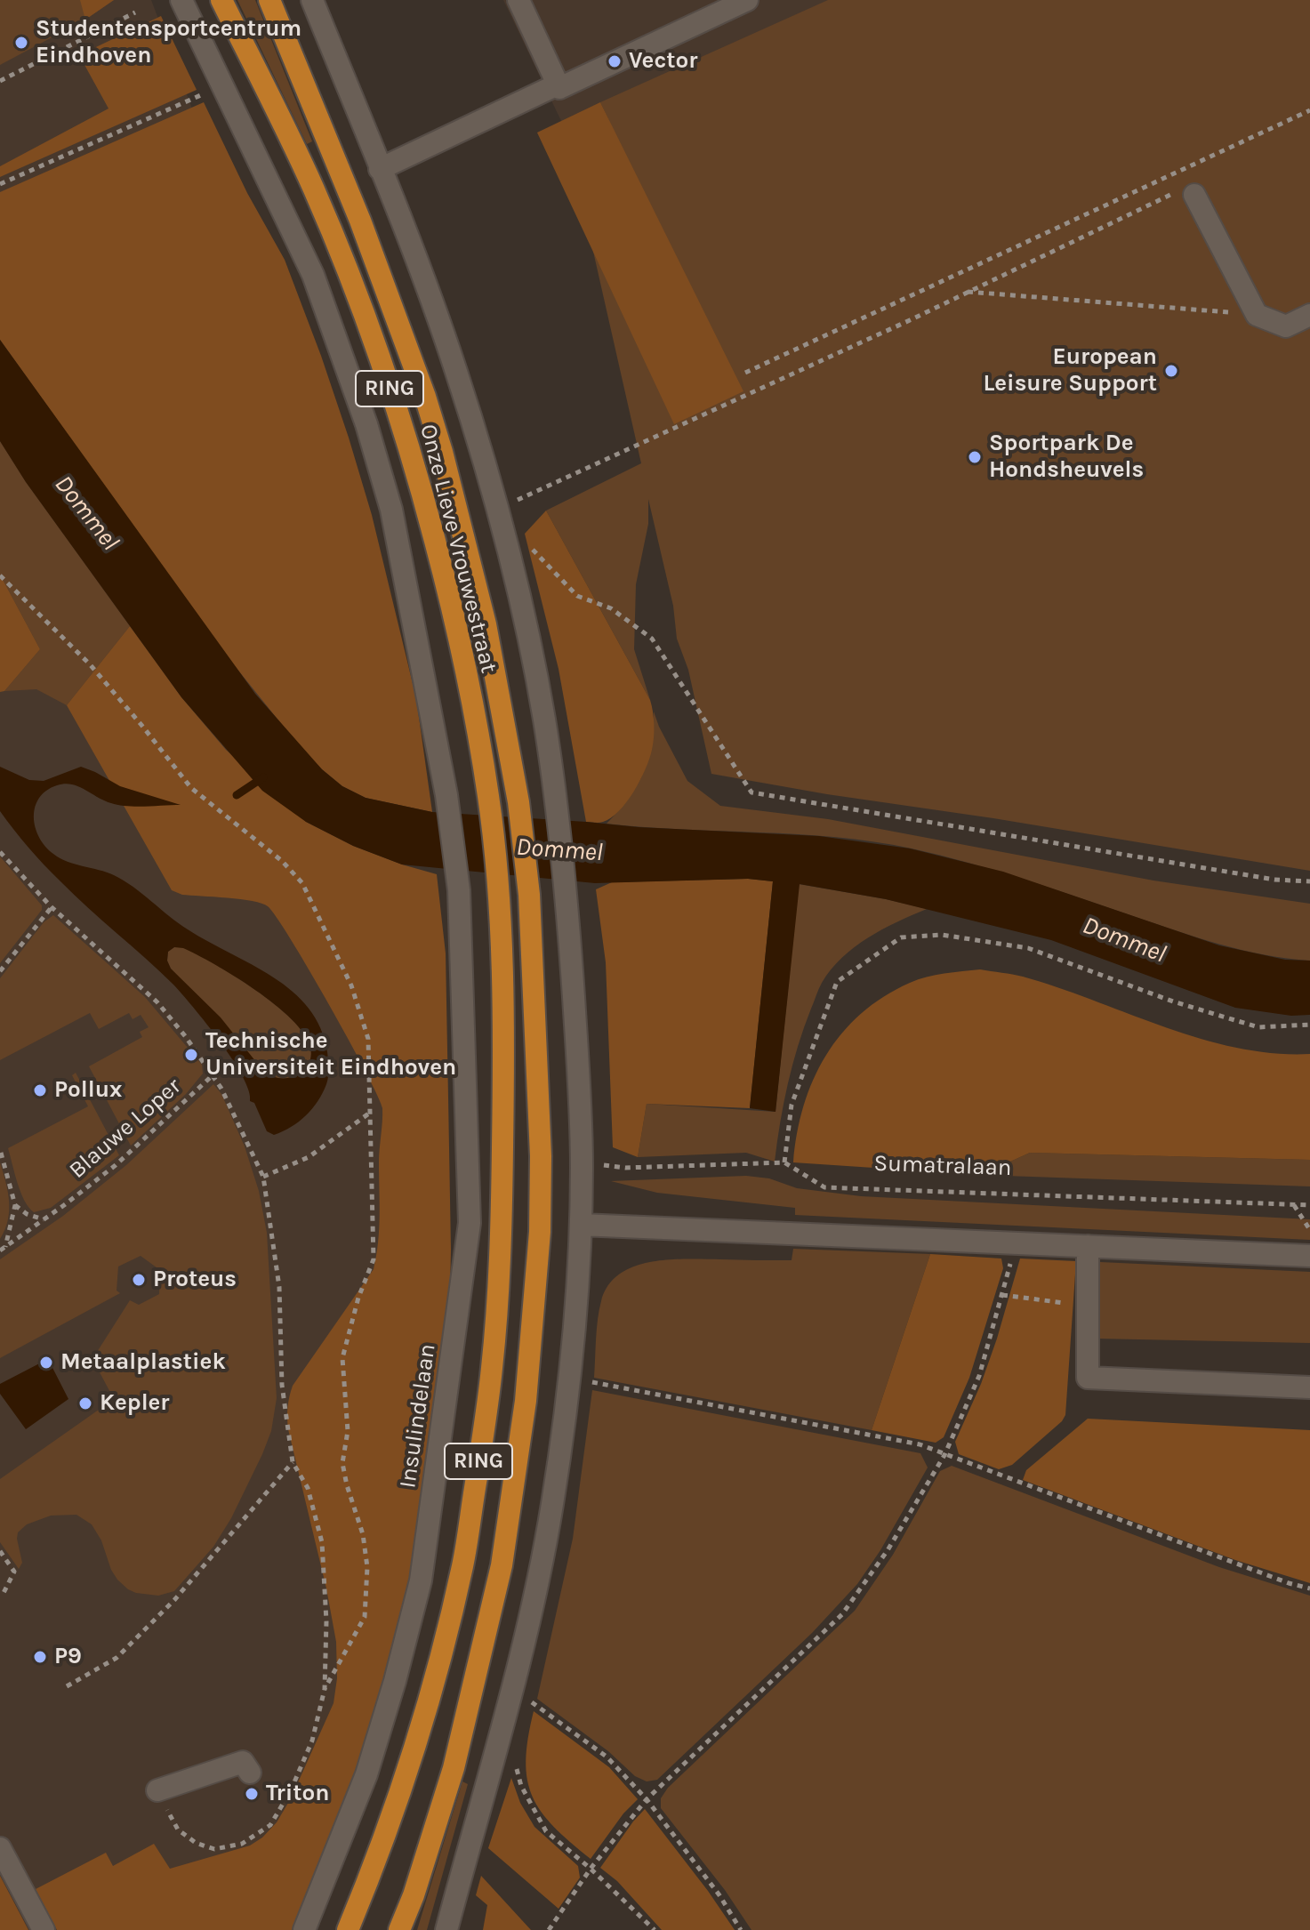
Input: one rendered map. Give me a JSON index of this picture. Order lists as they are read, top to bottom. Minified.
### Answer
{"streets":{"main road":["RING","Onze Lieve Vrouwestraat"],"street":["Insulindelaan"],"path":["Blauwe Loper","Sumatralaan"]},"water":["Dommel"],"places":["Studentensportcentrum Eindhoven","Vector","European Leisure Support","Sportpark De Hondsheuvels","Technische Universiteit Eindhoven","Pollux","Proteus","Metaalplastiek","Kepler","P9","Triton"]}
